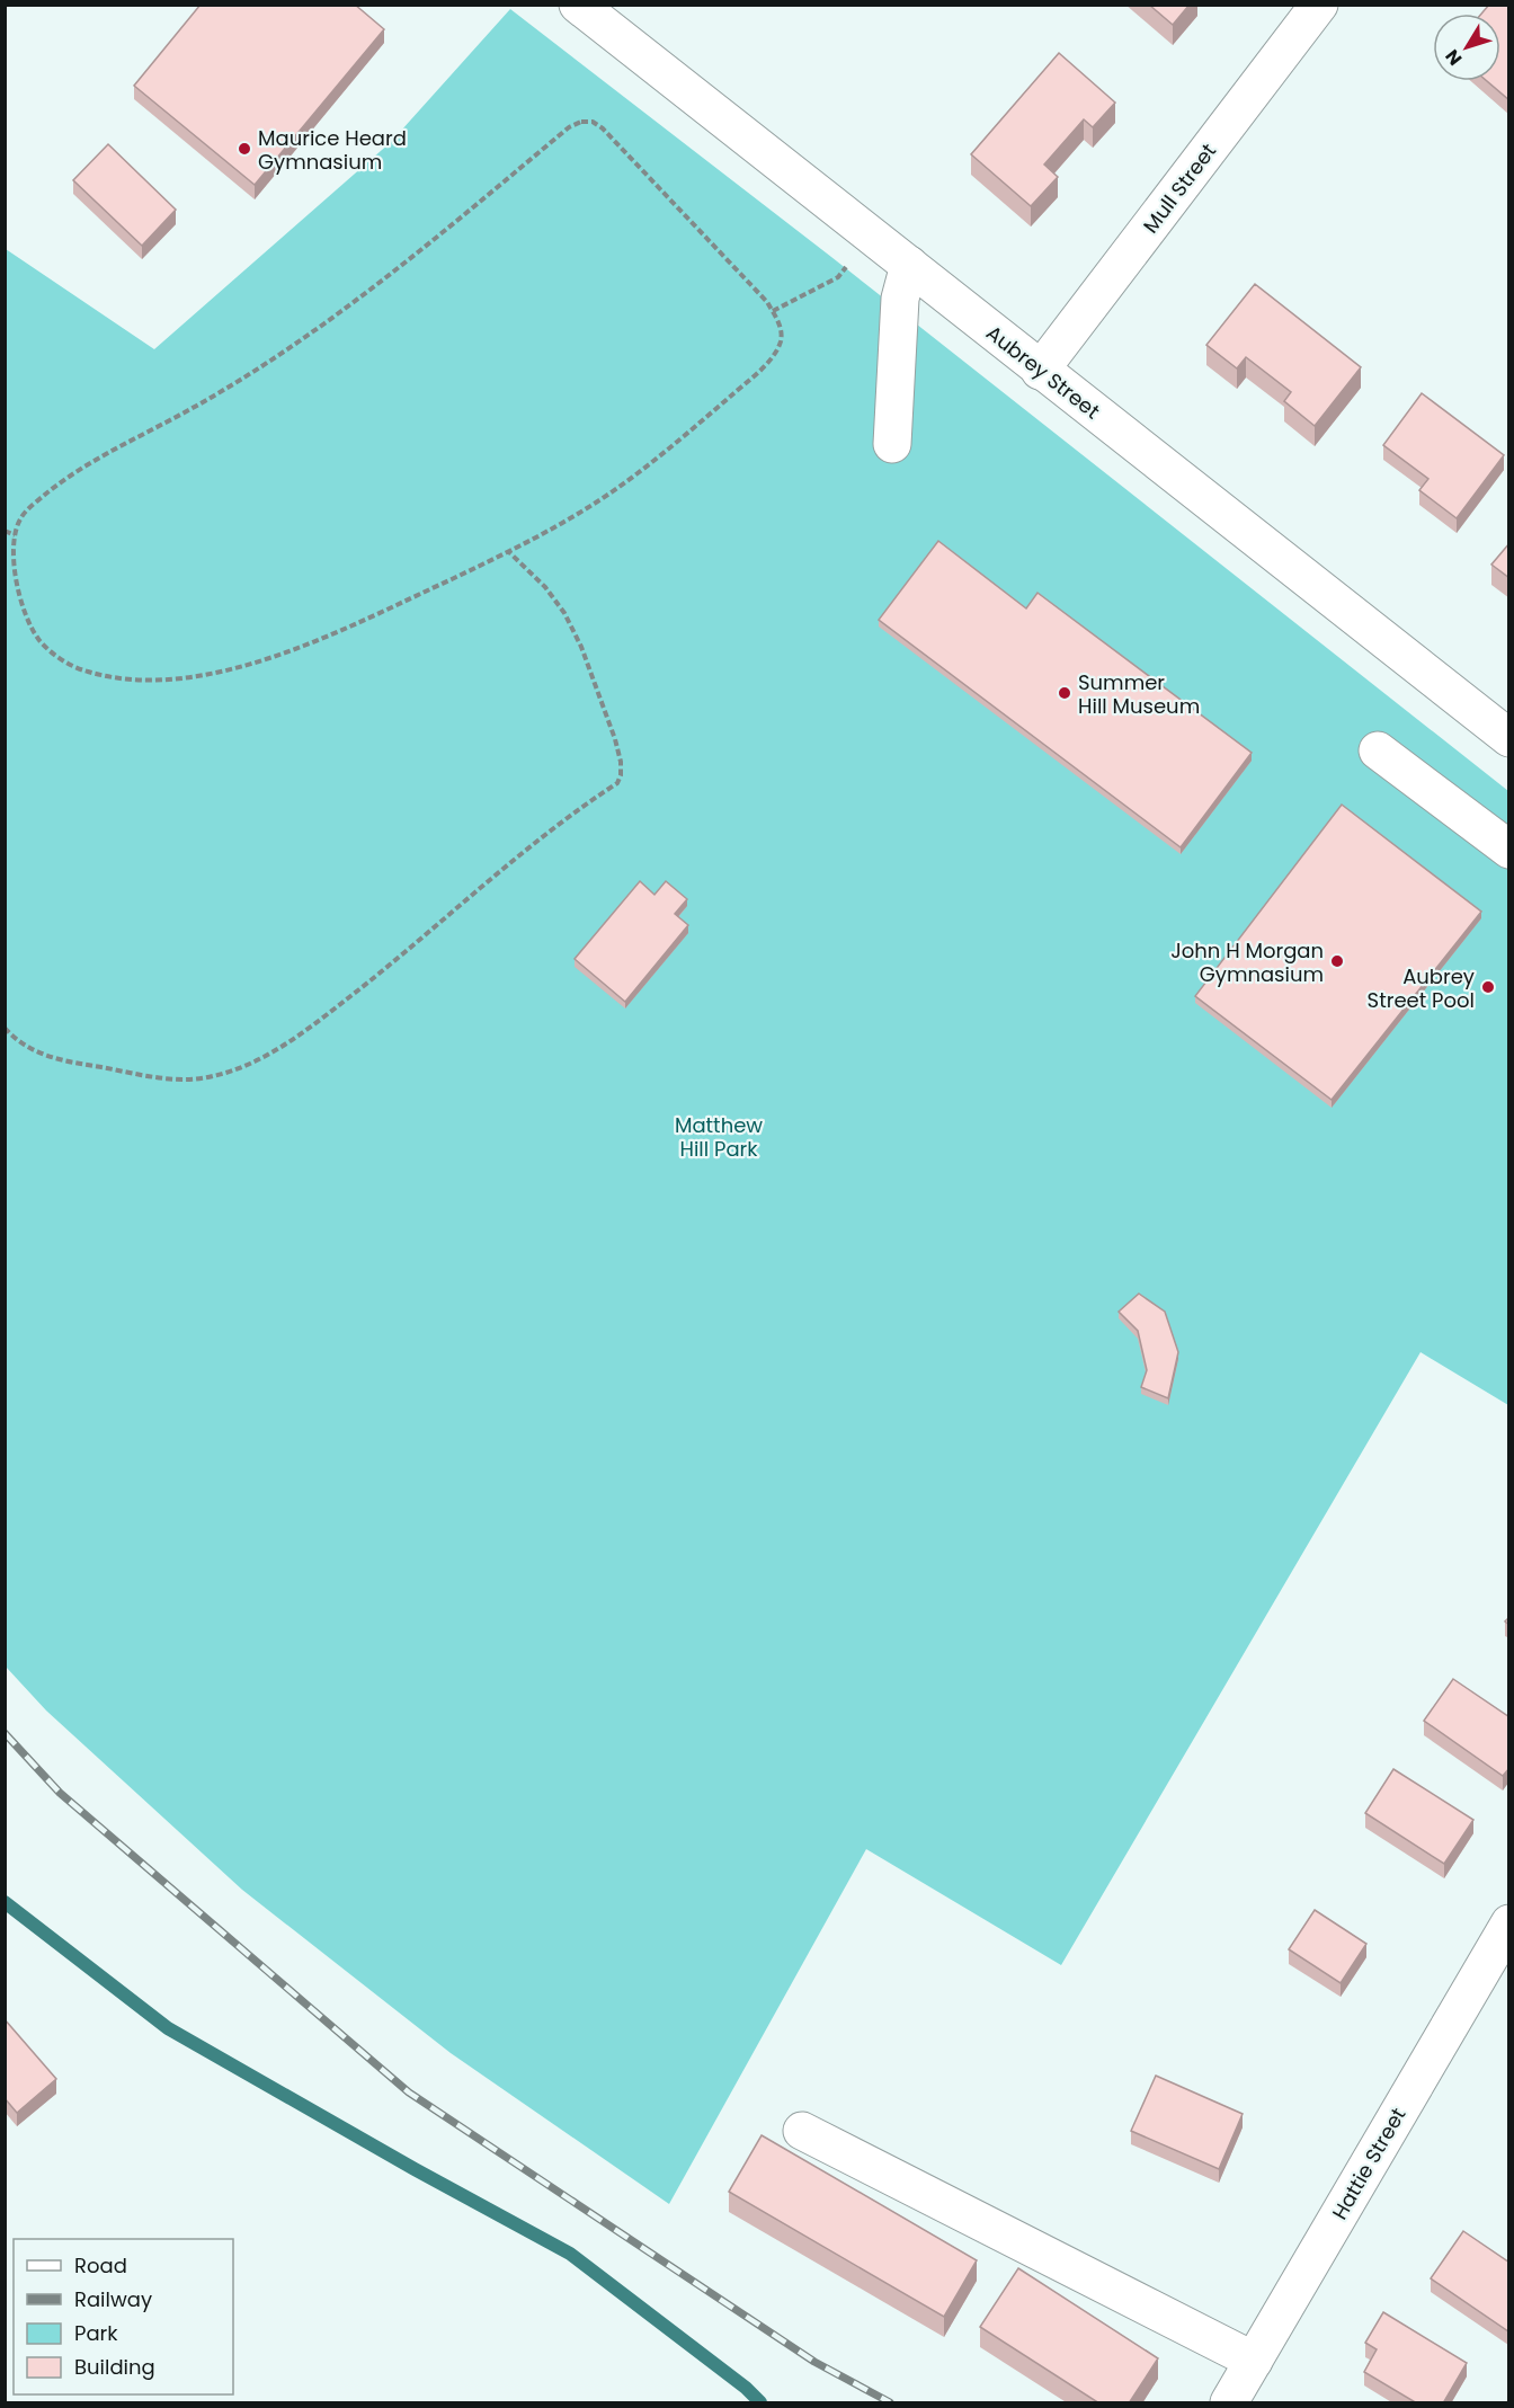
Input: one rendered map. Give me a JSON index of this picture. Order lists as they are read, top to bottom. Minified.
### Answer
{"streets":{"street":["Mull Street","Aubrey Street","Hattie Street"]},"crossings":[["Mull Street","Aubrey Street"]],"parks":["Matthew Hill Park"],"places":["Maurice Heard Gymnasium","Summer Hill Museum","John H Morgan Gymnasium","Aubrey Street Pool"],"legend":["Road","Railway","Park","Building"],"north":"bottom left"}
